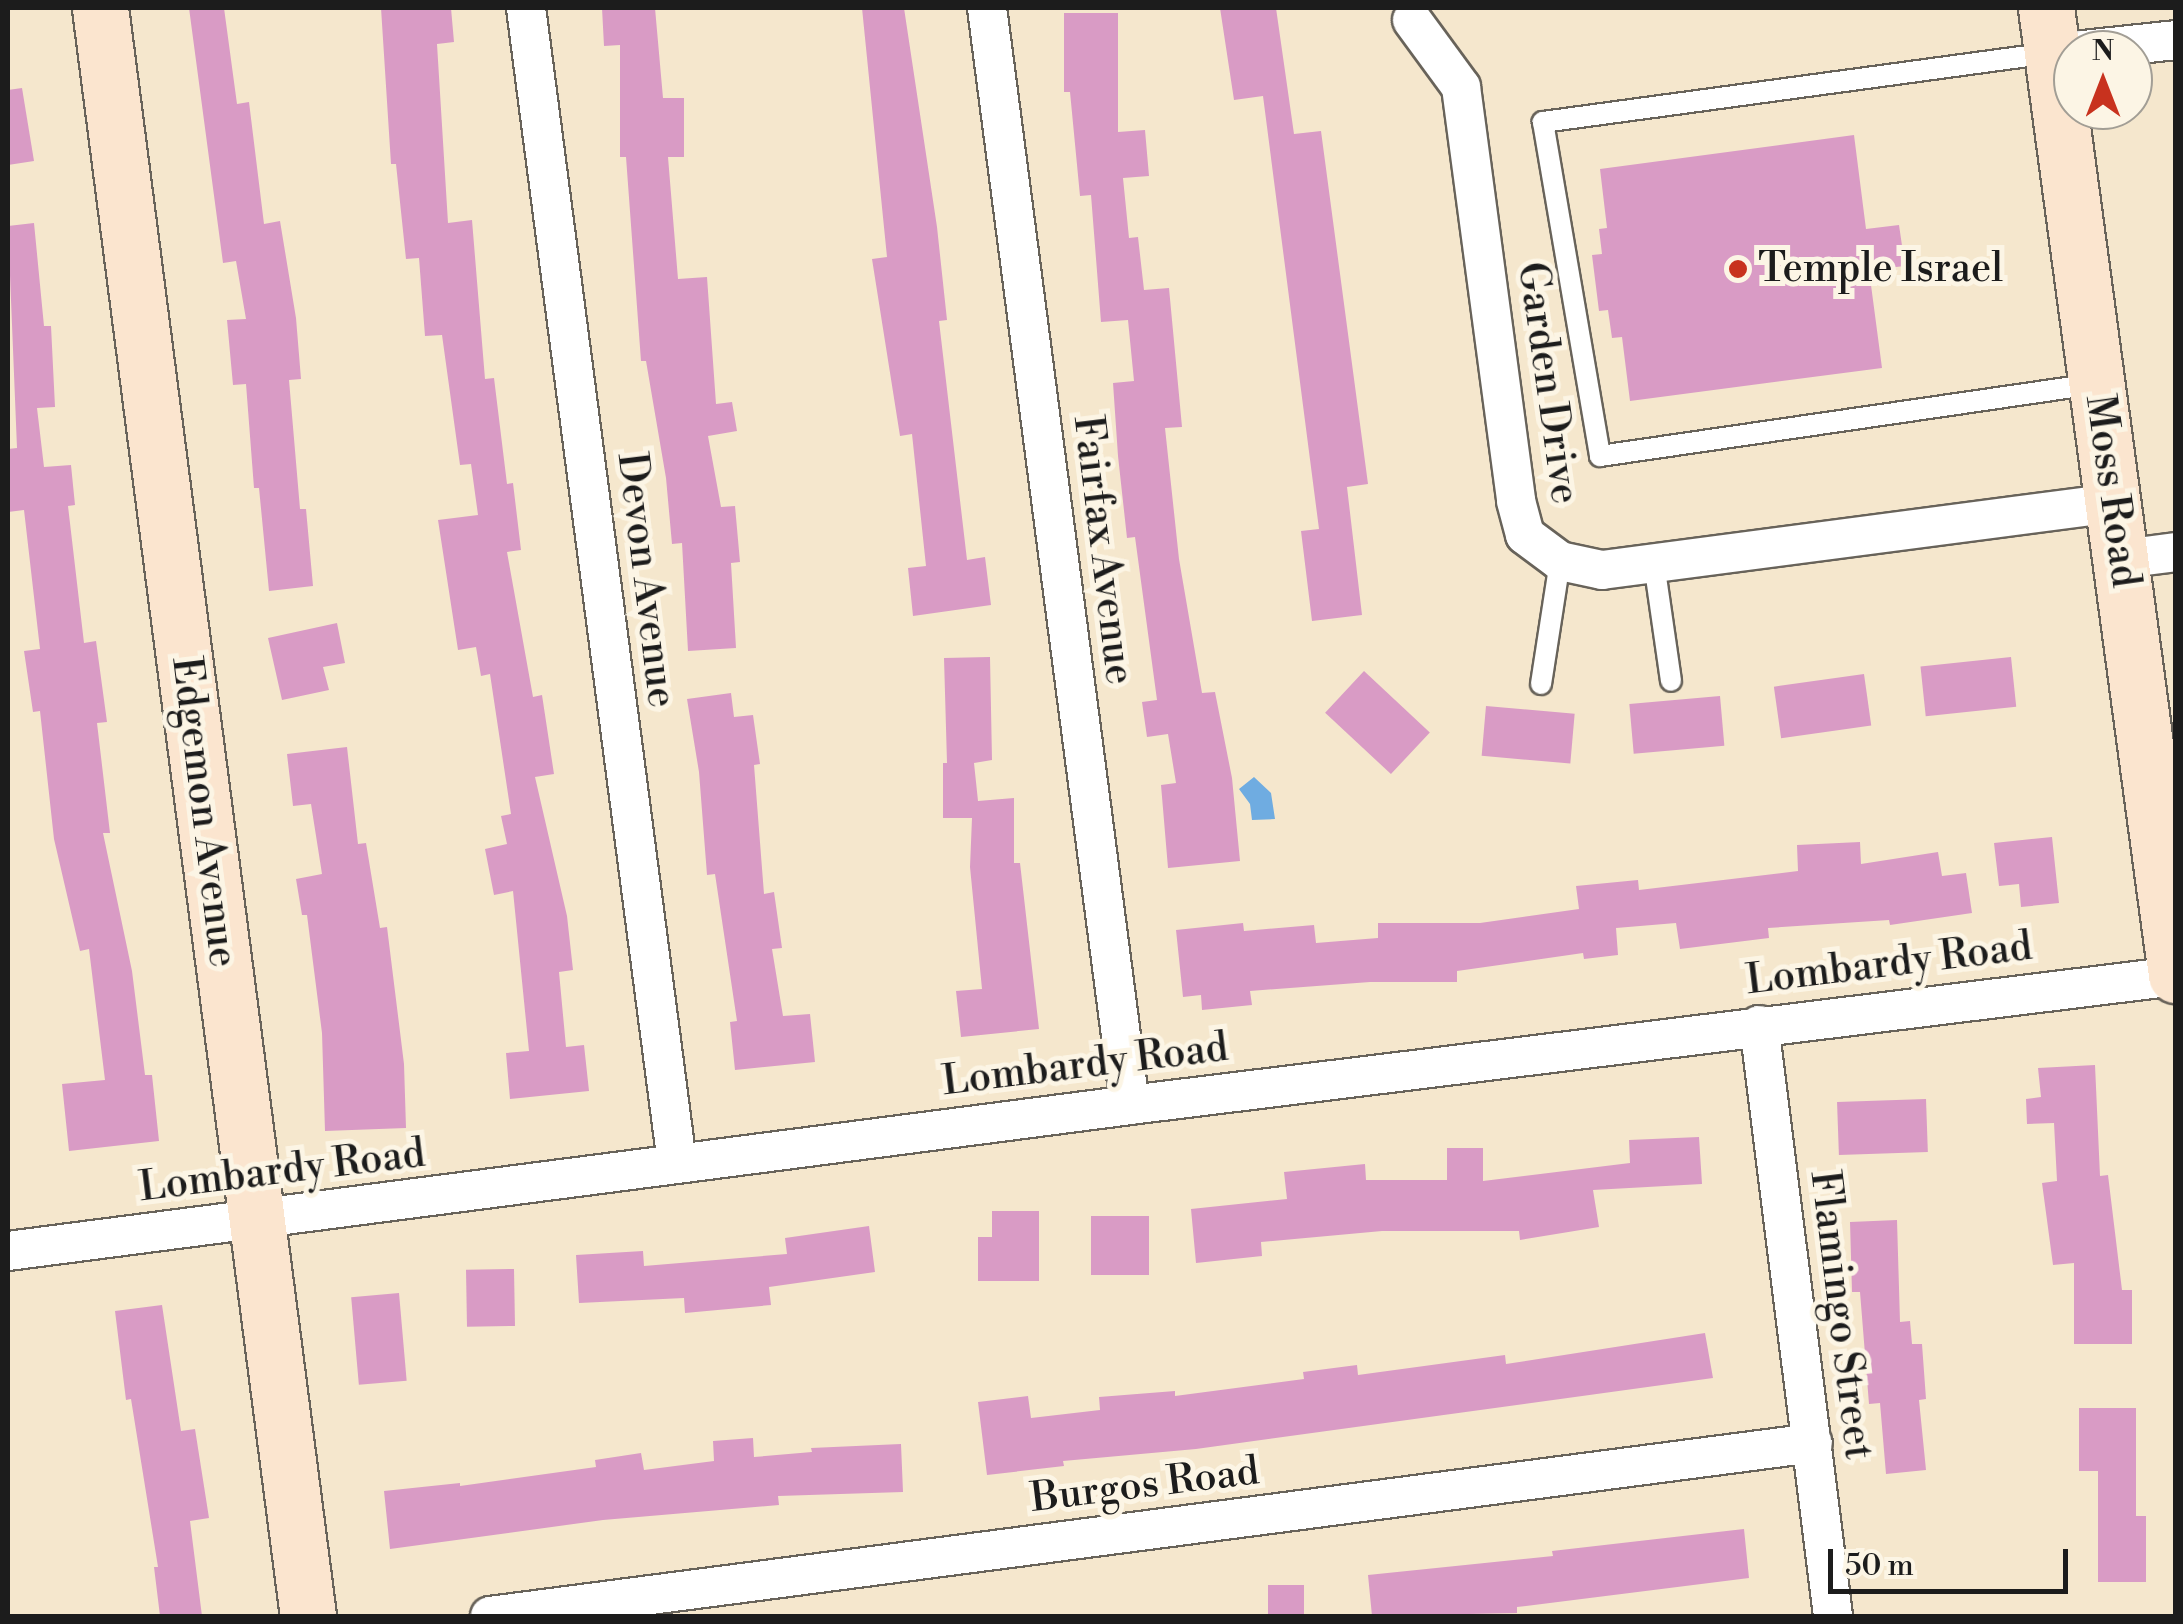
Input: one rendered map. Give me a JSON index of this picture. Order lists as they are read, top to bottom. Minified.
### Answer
{"streets":{"street":["Garden Drive","Moss Road","Fairfax Avenue","Devon Avenue","Edgemon Avenue","Lombardy Road","Flamingo Street","Burgos Road"]},"crossings":[["Garden Drive","Moss Road"],["Moss Road","Lombardy Road"],["Fairfax Avenue","Lombardy Road"],["Devon Avenue","Lombardy Road"],["Edgemon Avenue","Lombardy Road"],["Lombardy Road","Flamingo Street"],["Flamingo Street","Burgos Road"]],"places":["Temple Israel"],"scale_bar":"50 m","north":"top"}
